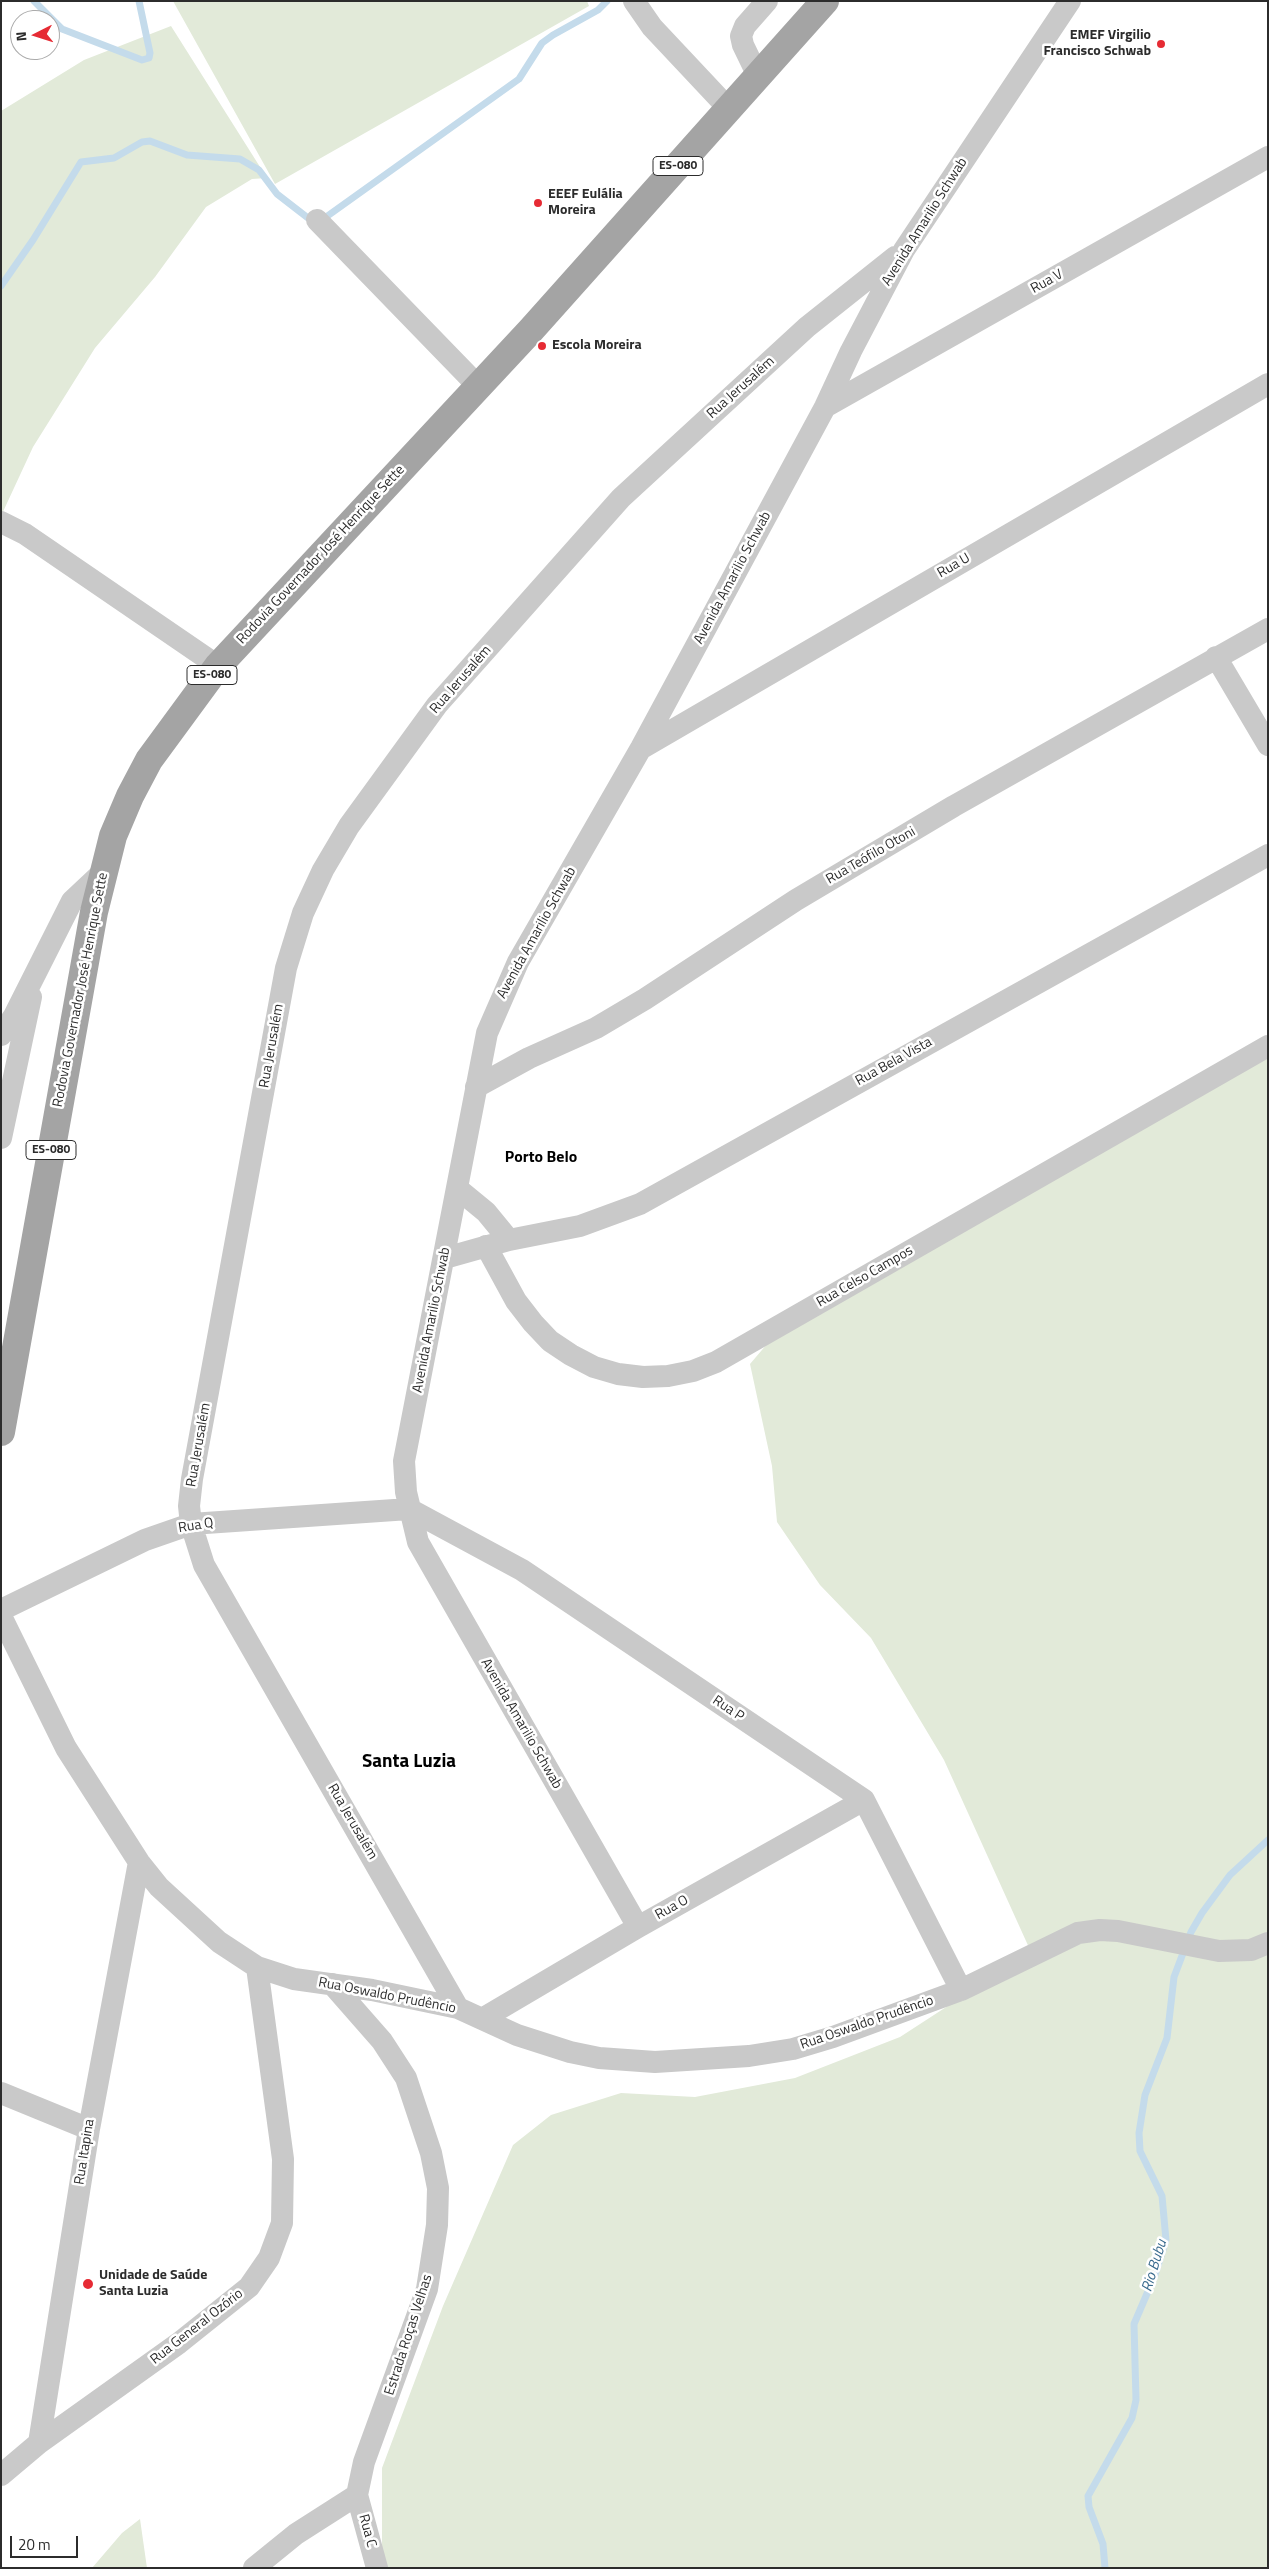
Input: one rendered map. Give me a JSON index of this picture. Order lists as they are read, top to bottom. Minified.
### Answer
{"streets":{"main road":["ES-080","Rodovia Governador José Henrique Sette"],"street":["Avenida Amarilio Schwab","Rua V","Rua Jerusalém","Rua U","Rua Teófilo Otoni","Rua Bela Vista","Rua Celso Campos","Rua Q","Rua P","Rua O","Rua Oswaldo Prudêncio","Rua Itapina","Rua General Ozório","Estrada Roças Velhas","Rua C"]},"crossings":[["Avenida Amarilio Schwab","Rua V"],["Avenida Amarilio Schwab","Rua Jerusalém"],["Avenida Amarilio Schwab","Rua U"],["Avenida Amarilio Schwab","Rua Teófilo Otoni"],["Avenida Amarilio Schwab","Rua Bela Vista"],["Avenida Amarilio Schwab","Rua Q"],["Avenida Amarilio Schwab","Rua P"],["Avenida Amarilio Schwab","Rua O"],["Rua Jerusalém","Rua Q"],["Rua Jerusalém","Rua Oswaldo Prudêncio"],["Rua Bela Vista","Rua Celso Campos"],["Rua Q","Rua P"],["Rua P","Rua O"],["Rua P","Rua Oswaldo Prudêncio"],["Rua O","Rua Oswaldo Prudêncio"],["Rua Oswaldo Prudêncio","Rua Itapina"],["Rua Oswaldo Prudêncio","Rua General Ozório"],["Rua Oswaldo Prudêncio","Estrada Roças Velhas"],["Rua Itapina","Rua General Ozório"],["Estrada Roças Velhas","Rua C"]],"districts":["Porto Belo","Santa Luzia"],"water":["Rio Bubu"],"places":["EMEF Virgilio Francisco Schwab","EEEF Eulália Moreira","Escola Moreira","Unidade de Saúde Santa Luzia"],"scale_bar":"20 m","north":"left"}
